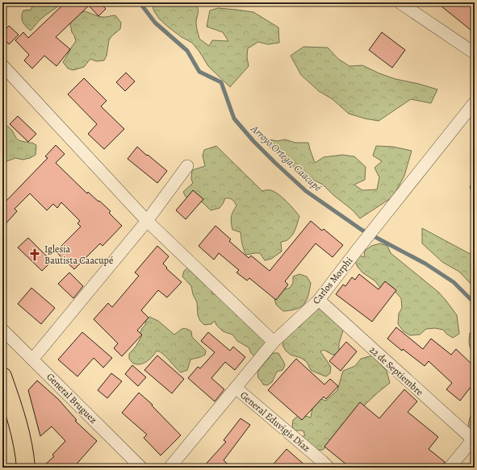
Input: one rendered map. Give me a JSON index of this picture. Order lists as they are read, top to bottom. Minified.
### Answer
{"streets":{"street":["Carlos Morphi","22 de Septiembre","General Bruguez","General Eduvigis Díaz"]},"crossings":[["Carlos Morphi","22 de Septiembre"],["Carlos Morphi","General Eduvigis Díaz"]],"water":["Arroyo Ortega, Caacupé"],"places":{"church":["Iglesia Bautista Caacupé"]}}
